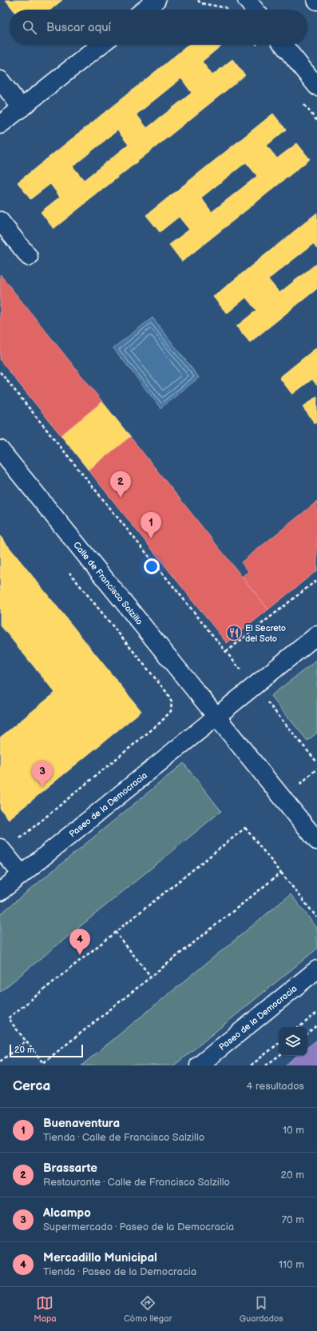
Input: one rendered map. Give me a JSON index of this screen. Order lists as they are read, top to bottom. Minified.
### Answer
{"streets":{"street":["Calle de Francisco Salzillo","Paseo de la Democracia"]},"crossings":[["Calle de Francisco Salzillo","Paseo de la Democracia"]],"places":{"restaurant":["El Secreto del Soto"]},"scale_bar":"20 m","page":{"search":"Buscar aquí","pins":["2","1","3","4"],"scale":"20 m","heading":["Cerca","4 resultados"],"list":[{"mark":"1","name":"Buenaventura","note":"Tienda · Calle de Francisco Salzillo","value":"10 m"},{"mark":"2","name":"Brassarte","note":"Restaurante · Calle de Francisco Salzillo","value":"20 m"},{"mark":"3","name":"Alcampo","note":"Supermercado · Paseo de la Democracia","value":"70 m"},{"mark":"4","name":"Mercadillo Municipal","note":"Tienda · Paseo de la Democracia","value":"110 m"}],"nav":["Mapa","Cómo llegar","Guardados"]}}
